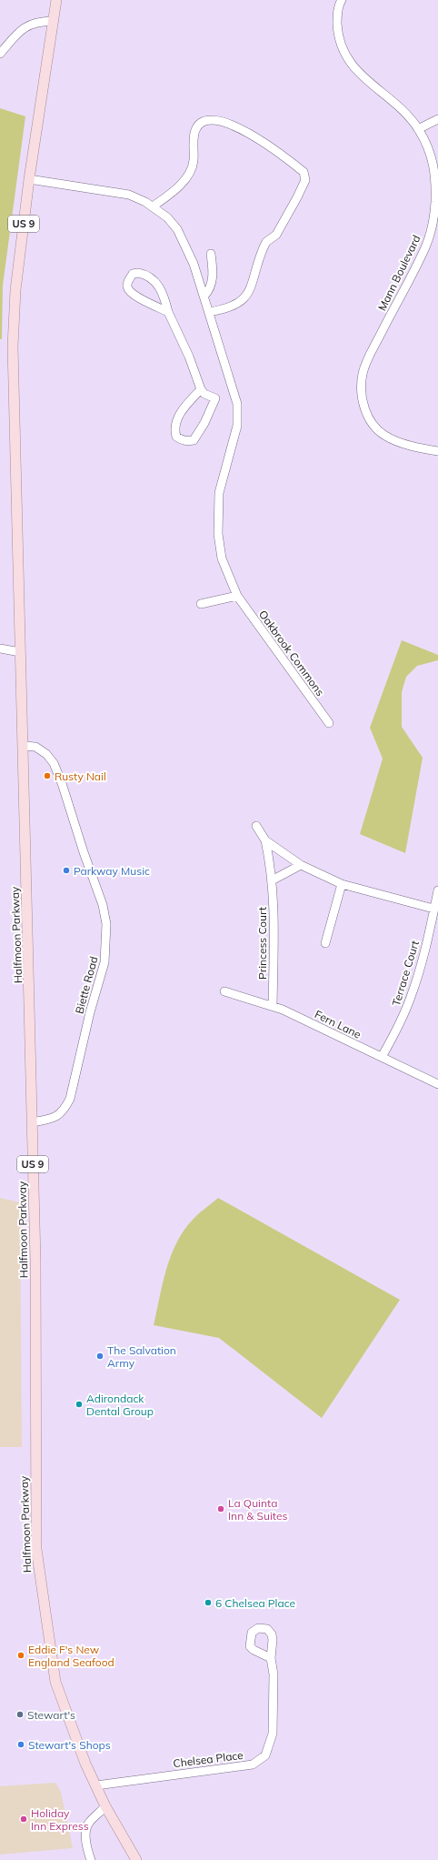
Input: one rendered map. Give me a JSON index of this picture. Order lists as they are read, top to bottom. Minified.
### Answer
{"streets":{"main road":["US 9","Halfmoon Parkway"],"street":["Mann Boulevard","Oakbrook Commons","Princess Court","Terrace Court","Biette Road","Fern Lane","Chelsea Place"]},"crossings":[["US 9","Oakbrook Commons"],["US 9","Halfmoon Parkway"],["Oakbrook Commons","Halfmoon Parkway"],["Halfmoon Parkway","Biette Road"],["Halfmoon Parkway","Chelsea Place"],["Princess Court","Terrace Court"],["Princess Court","Fern Lane"],["Terrace Court","Fern Lane"]],"places":["Rusty Nail","Parkway Music","The Salvation Army","Adirondack Dental Group","La Quinta Inn & Suites","6 Chelsea Place","Eddie F's New England Seafood","Stewart's","Stewart's Shops","Holiday Inn Express"]}
